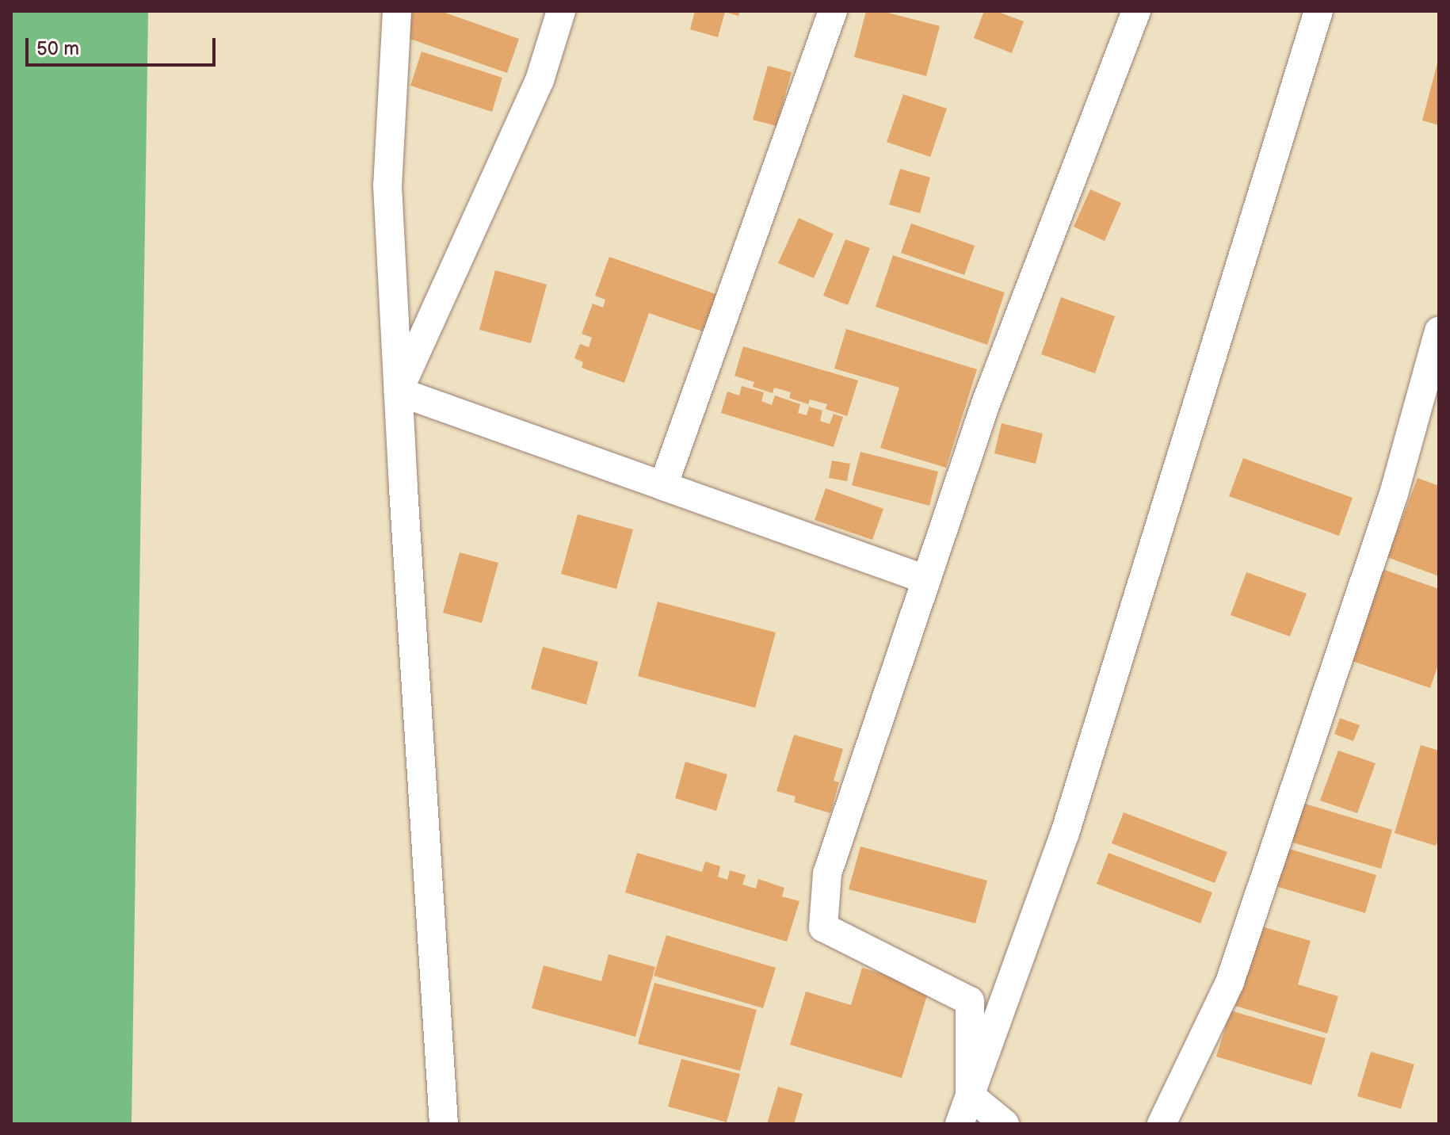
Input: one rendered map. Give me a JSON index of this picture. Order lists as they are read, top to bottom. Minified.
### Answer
{"scale_bar":"50 m"}
